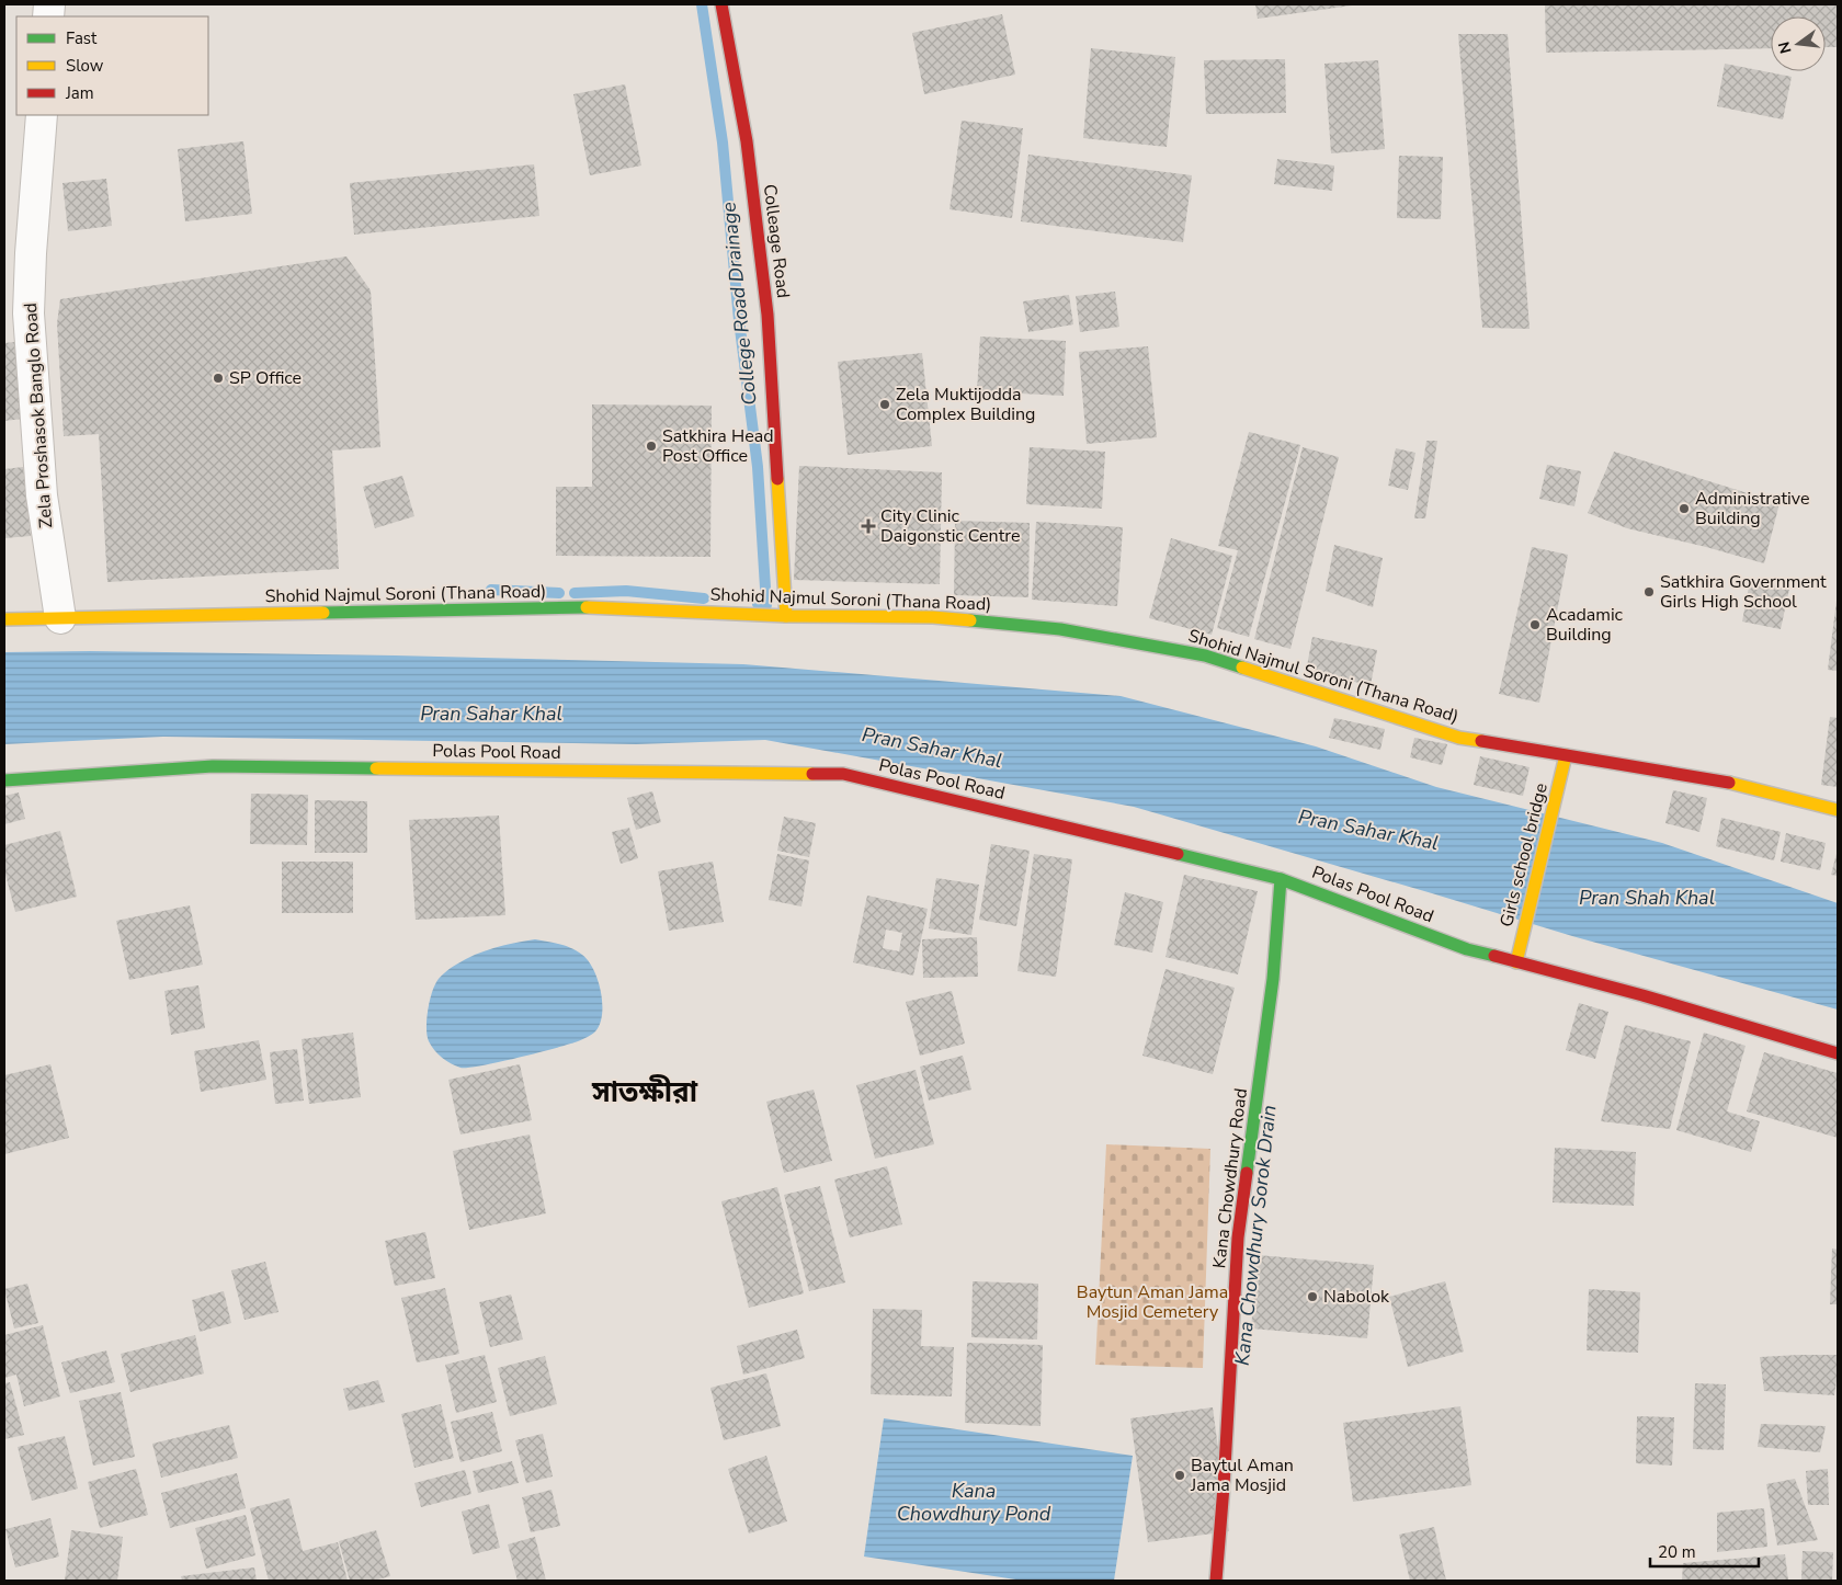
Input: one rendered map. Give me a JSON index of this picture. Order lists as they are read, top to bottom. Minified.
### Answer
{"streets":{"street":["Colleage Road","Zela Proshasok Banglo Road","Shohid Najmul Soroni (Thana Road)","Polas Pool Road","Girls school bridge","Kana Chowdhury Road"]},"crossings":[["Colleage Road","Shohid Najmul Soroni (Thana Road)"],["Zela Proshasok Banglo Road","Shohid Najmul Soroni (Thana Road)"],["Shohid Najmul Soroni (Thana Road)","Girls school bridge"],["Polas Pool Road","Girls school bridge"],["Polas Pool Road","Kana Chowdhury Road"]],"districts":["সাতক্ষীরা"],"water":["College Road Drainage","Pran Sahar Khal","Pran Shah Khal","Kana Chowdhury Sorok Drain","Kana Chowdhury Pond"],"parks":["Baytun Aman Jama Mosjid Cemetery"],"places":{"other":["SP Office","Zela Muktijodda Complex Building","Satkhira Head Post Office","Administrative Building","Satkhira Government Girls High School","Acadamic Building","Nabolok","Baytul Aman Jama Mosjid"],"health":["City Clinic Daigonstic Centre"]},"legend":["Fast","Slow","Jam"],"scale_bar":"20 m","north":"left"}
